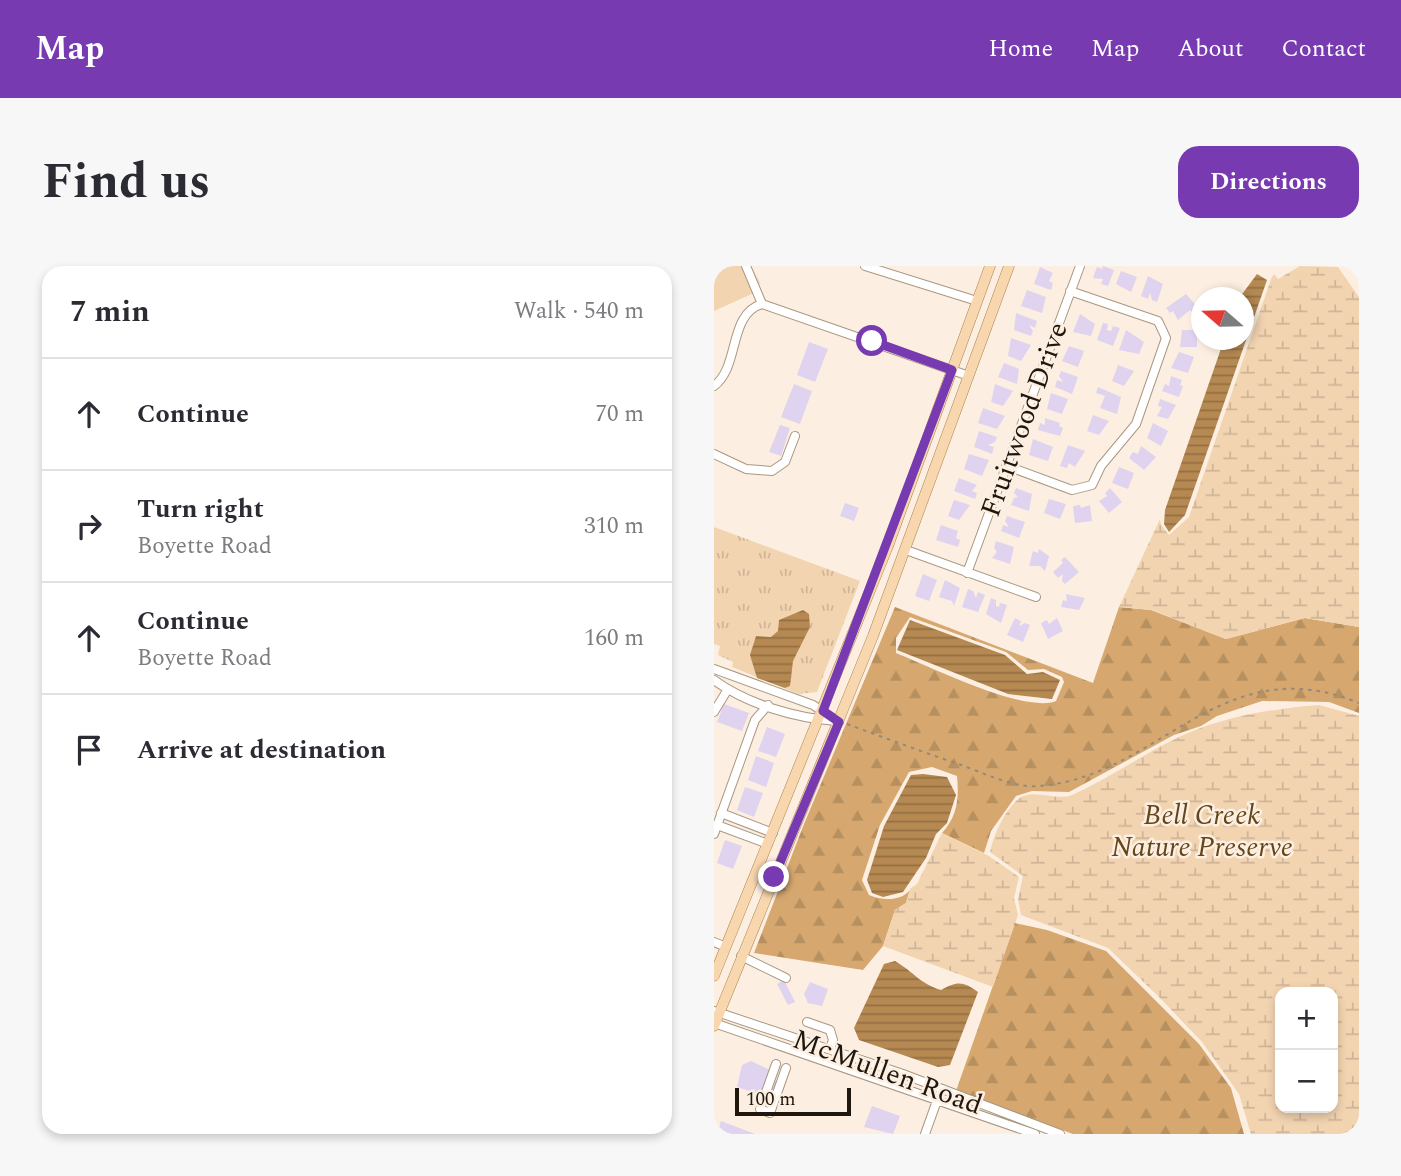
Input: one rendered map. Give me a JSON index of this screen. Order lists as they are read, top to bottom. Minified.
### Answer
{"streets":{"street":["Fruitwood Drive","McMullen Road"]},"parks":["Bell Creek Nature Preserve"],"scale_bar":"100 m","north":"left","page":{"header":"Map","nav":["Home","Map","About","Contact"],"title":"Find us","buttons":"Directions","heading":["7 min","Walk · 540 m"],"list":[["Continue","70 m"],["Turn right","Boyette Road","310 m"],["Continue","Boyette Road","160 m"],"Arrive at destination"],"map_buttons":["+","−"],"scale":"100 m"}}
